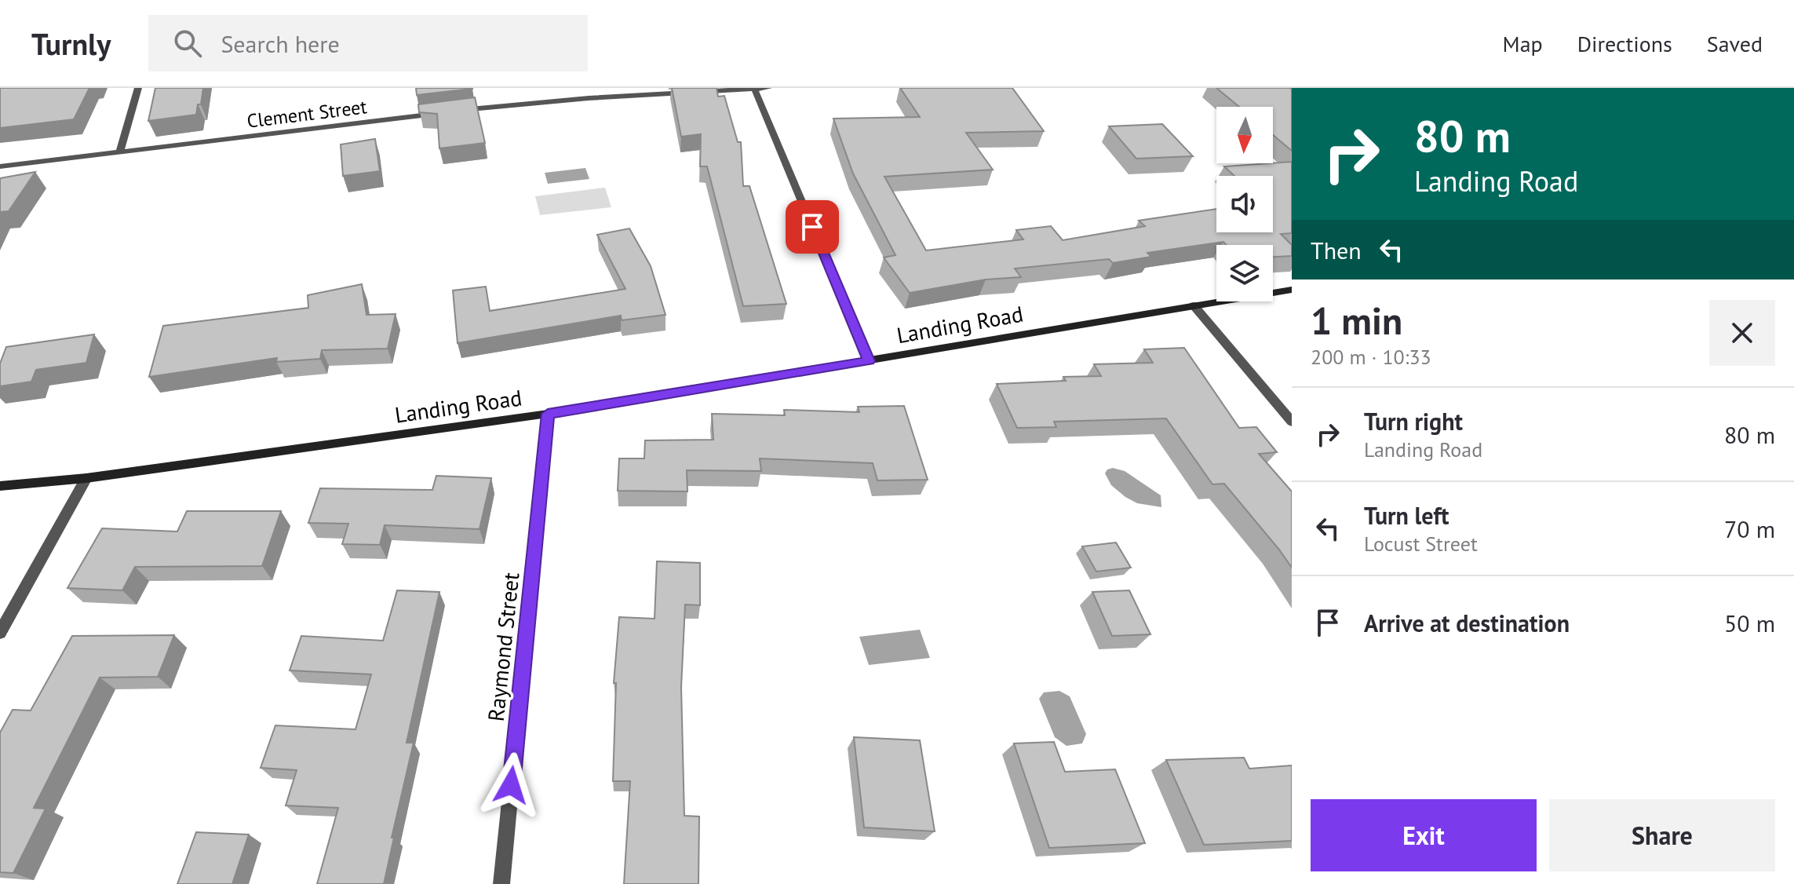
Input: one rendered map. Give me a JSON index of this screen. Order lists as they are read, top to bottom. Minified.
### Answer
{"streets":{"street":["Clement Street","Landing Road","Raymond Street"]},"crossings":[["Landing Road","Raymond Street"]],"north":"bottom","page":{"header":"Turnly","search":"Search here","nav":["Map","Directions","Saved"],"turn":["80 m","Landing Road"],"then":"Then","heading":["1 min","200 m · 10:33"],"list":[{"name":"Turn right","note":"Landing Road","value":"80 m"},{"name":"Turn left","note":"Locust Street","value":"70 m"},{"name":"Arrive at destination","value":"50 m"}],"buttons":["Exit","Share"]}}
